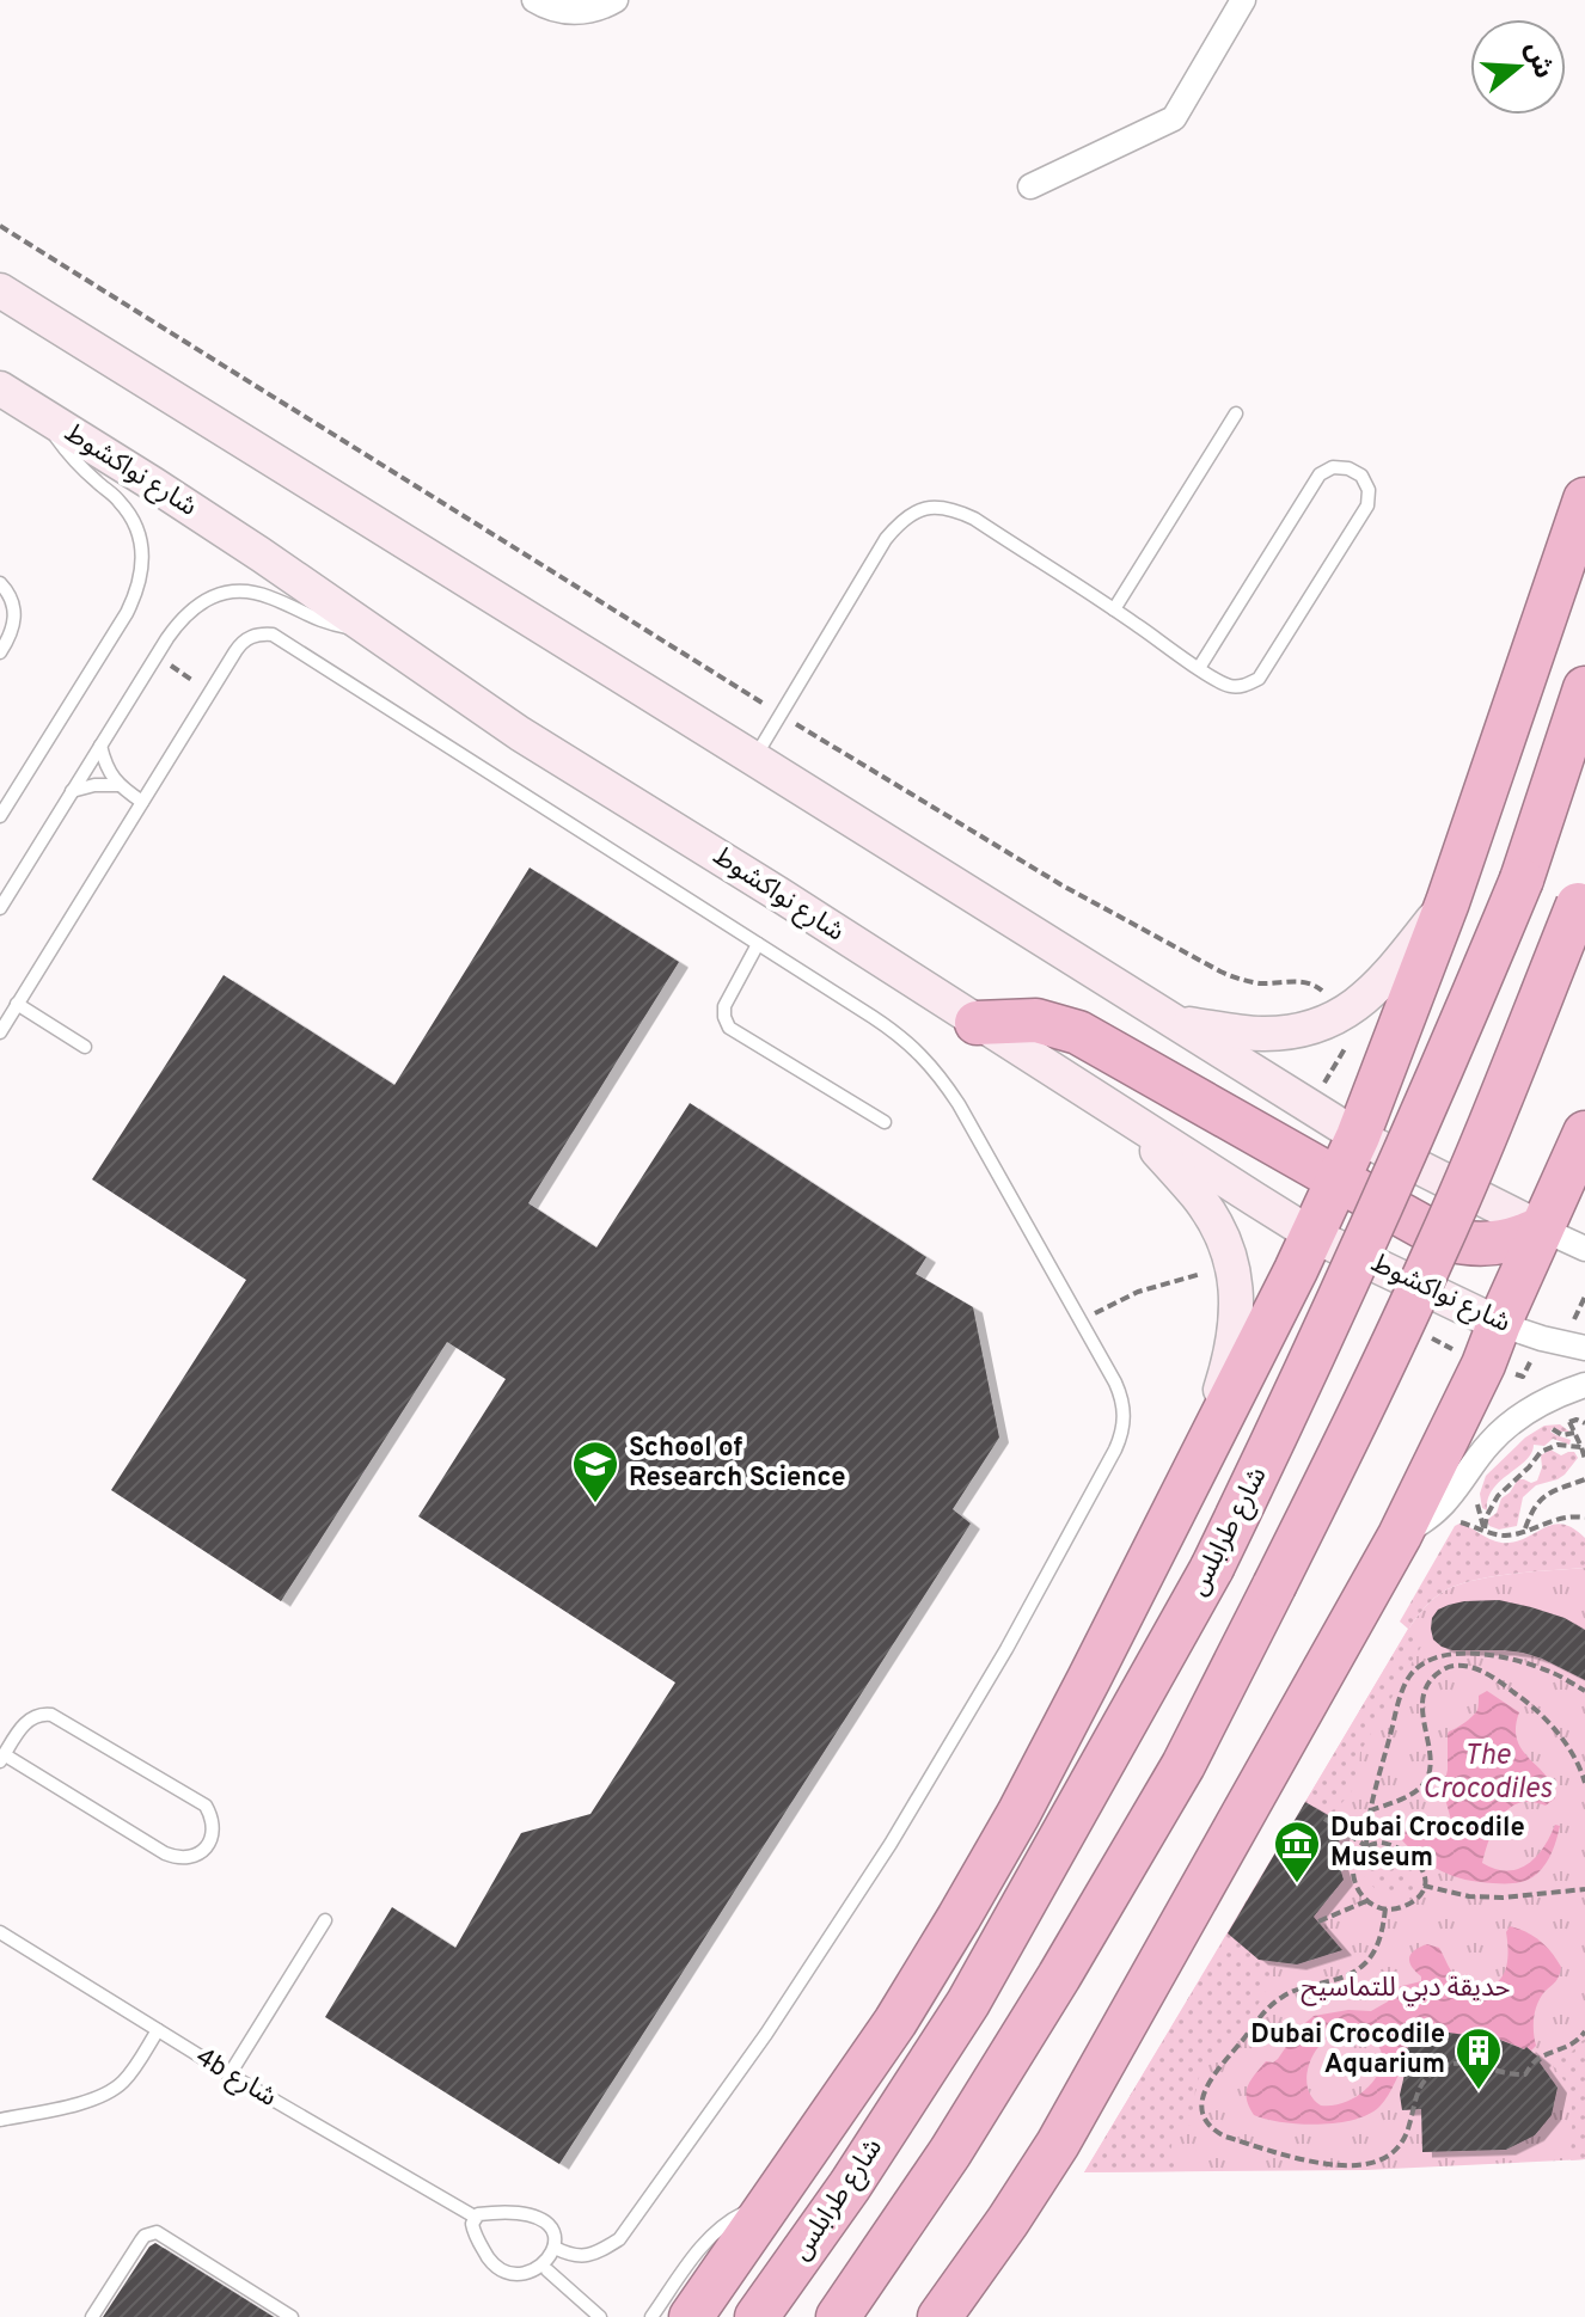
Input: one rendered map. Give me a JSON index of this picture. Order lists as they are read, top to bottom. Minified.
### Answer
{"streets":{"highway":["شارع طرابلس"],"street":["شارع نواكشوط"],"lane":["4b شارع"]},"water":["The Crocodiles"],"parks":["حديقة دبي للتماسيح"],"places":{"school or university":["School of Research Science"],"museum":["Dubai Crocodile Museum"],"building":["Dubai Crocodile Aquarium"]},"north":"right"}
